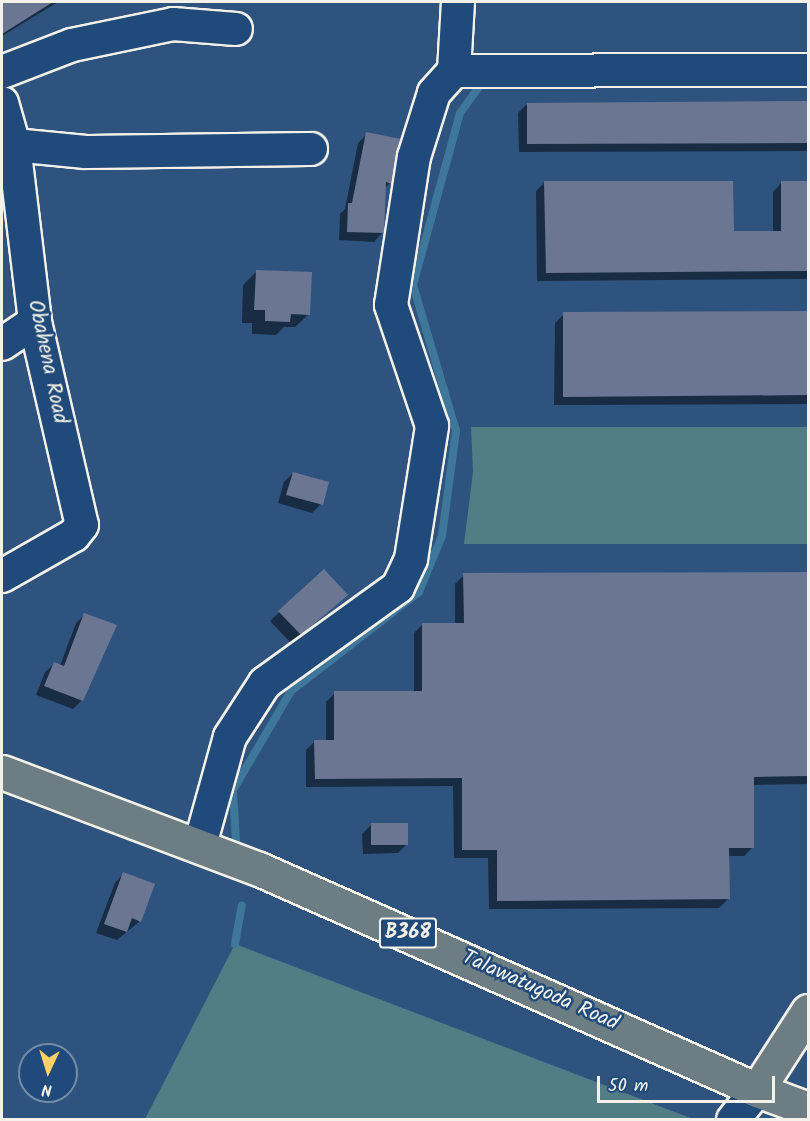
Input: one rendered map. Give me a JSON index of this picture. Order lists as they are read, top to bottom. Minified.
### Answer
{"streets":{"main road":["B368","Talawatugoda Road"],"street":["Obahena Road"]},"scale_bar":"50 m","north":"bottom"}
